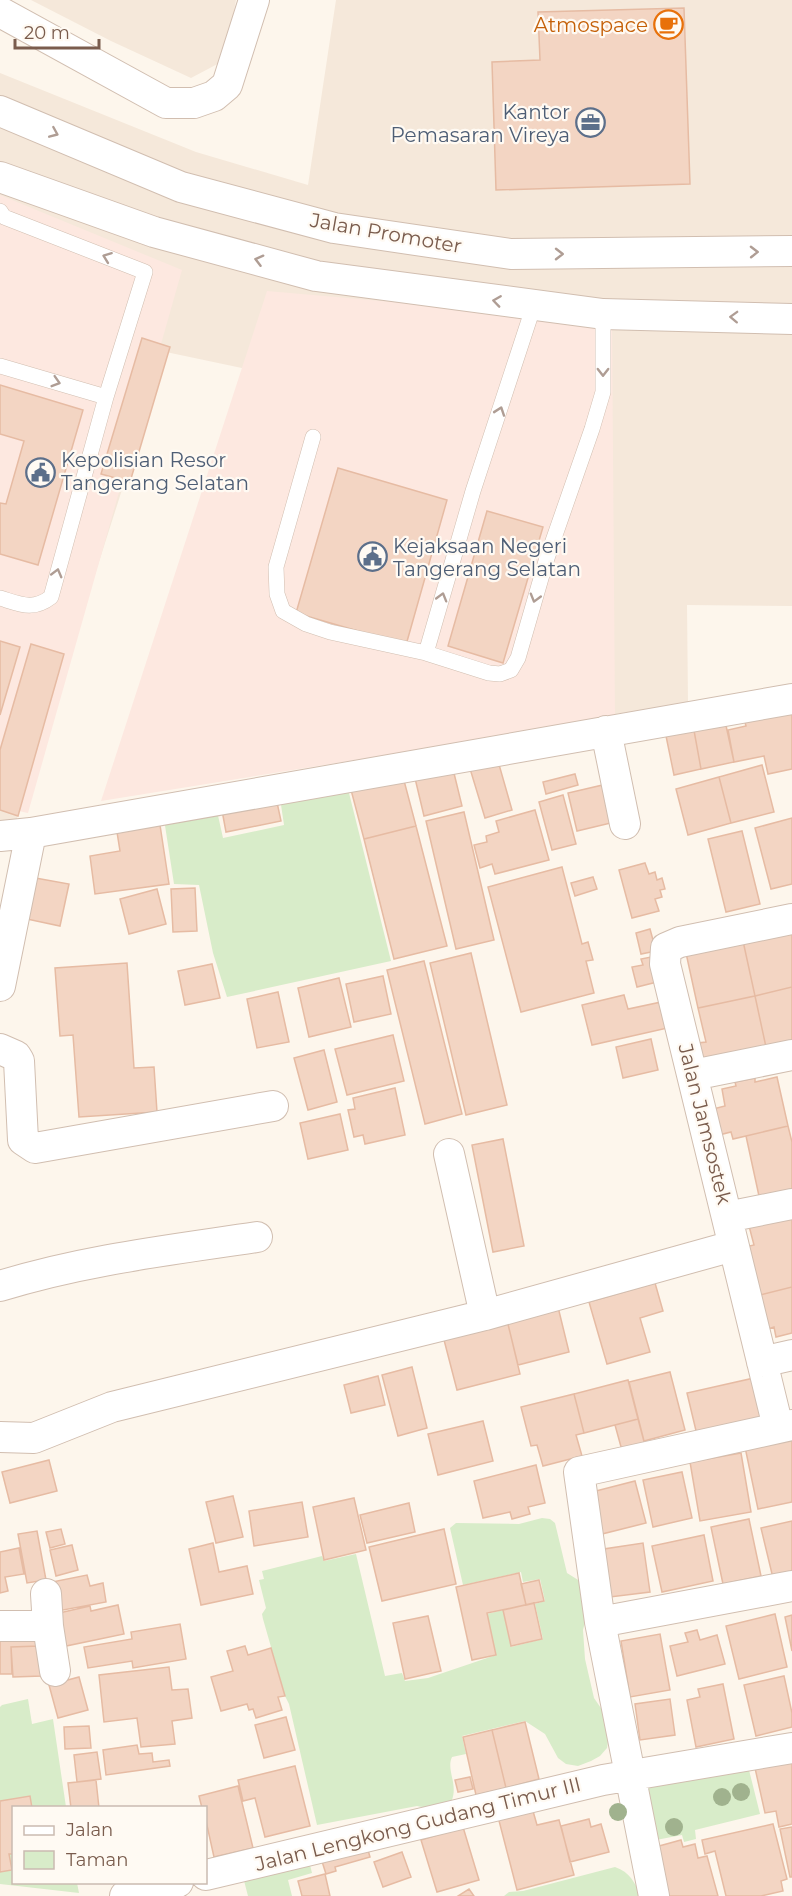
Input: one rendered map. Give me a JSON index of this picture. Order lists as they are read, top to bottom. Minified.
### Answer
{"streets":{"street":["Jalan Promoter","Jalan Jamsostek","Jalan Lengkong Gudang Timur III"]},"places":{"cafe":["Atmospace"],"office":["Kantor Pemasaran Vireya"],"public building":["Kepolisian Resor Tangerang Selatan","Kejaksaan Negeri Tangerang Selatan"]},"legend":["Jalan","Taman"],"scale_bar":"20 m"}
